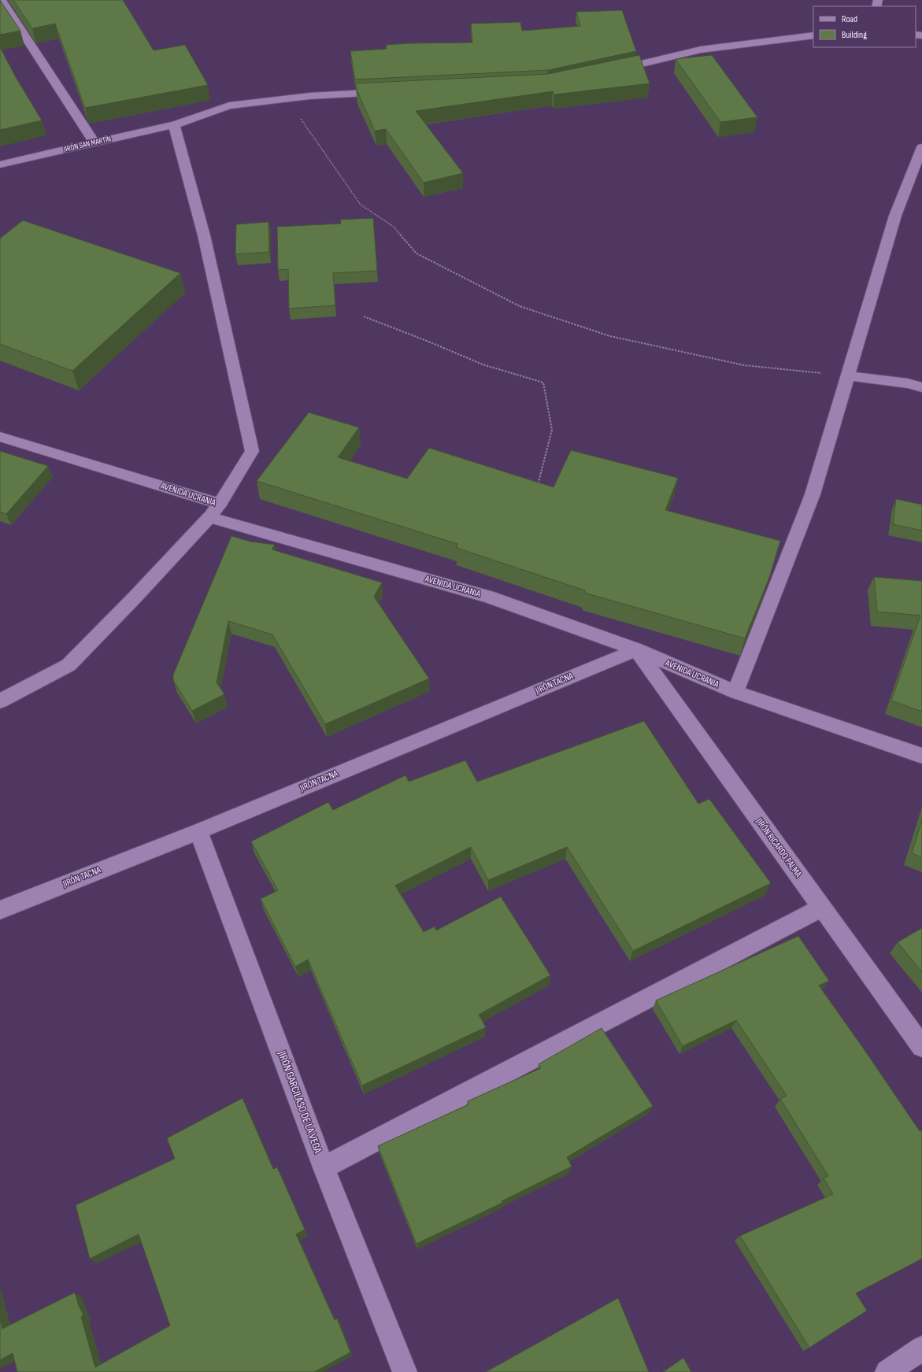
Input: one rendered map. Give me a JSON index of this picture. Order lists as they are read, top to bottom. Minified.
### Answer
{"streets":{"street":["JIRÓN SAN MARTÍN","AVENIDA UCRANIA","JIRÓN TACNA","JIRÓN RICARDO PALMA","JIRÓN GARCILASO DE LA VEGA"]},"crossings":[["AVENIDA UCRANIA","JIRÓN TACNA"],["AVENIDA UCRANIA","JIRÓN RICARDO PALMA"],["JIRÓN TACNA","JIRÓN RICARDO PALMA"],["JIRÓN TACNA","JIRÓN GARCILASO DE LA VEGA"]],"legend":["Road","Building"]}
